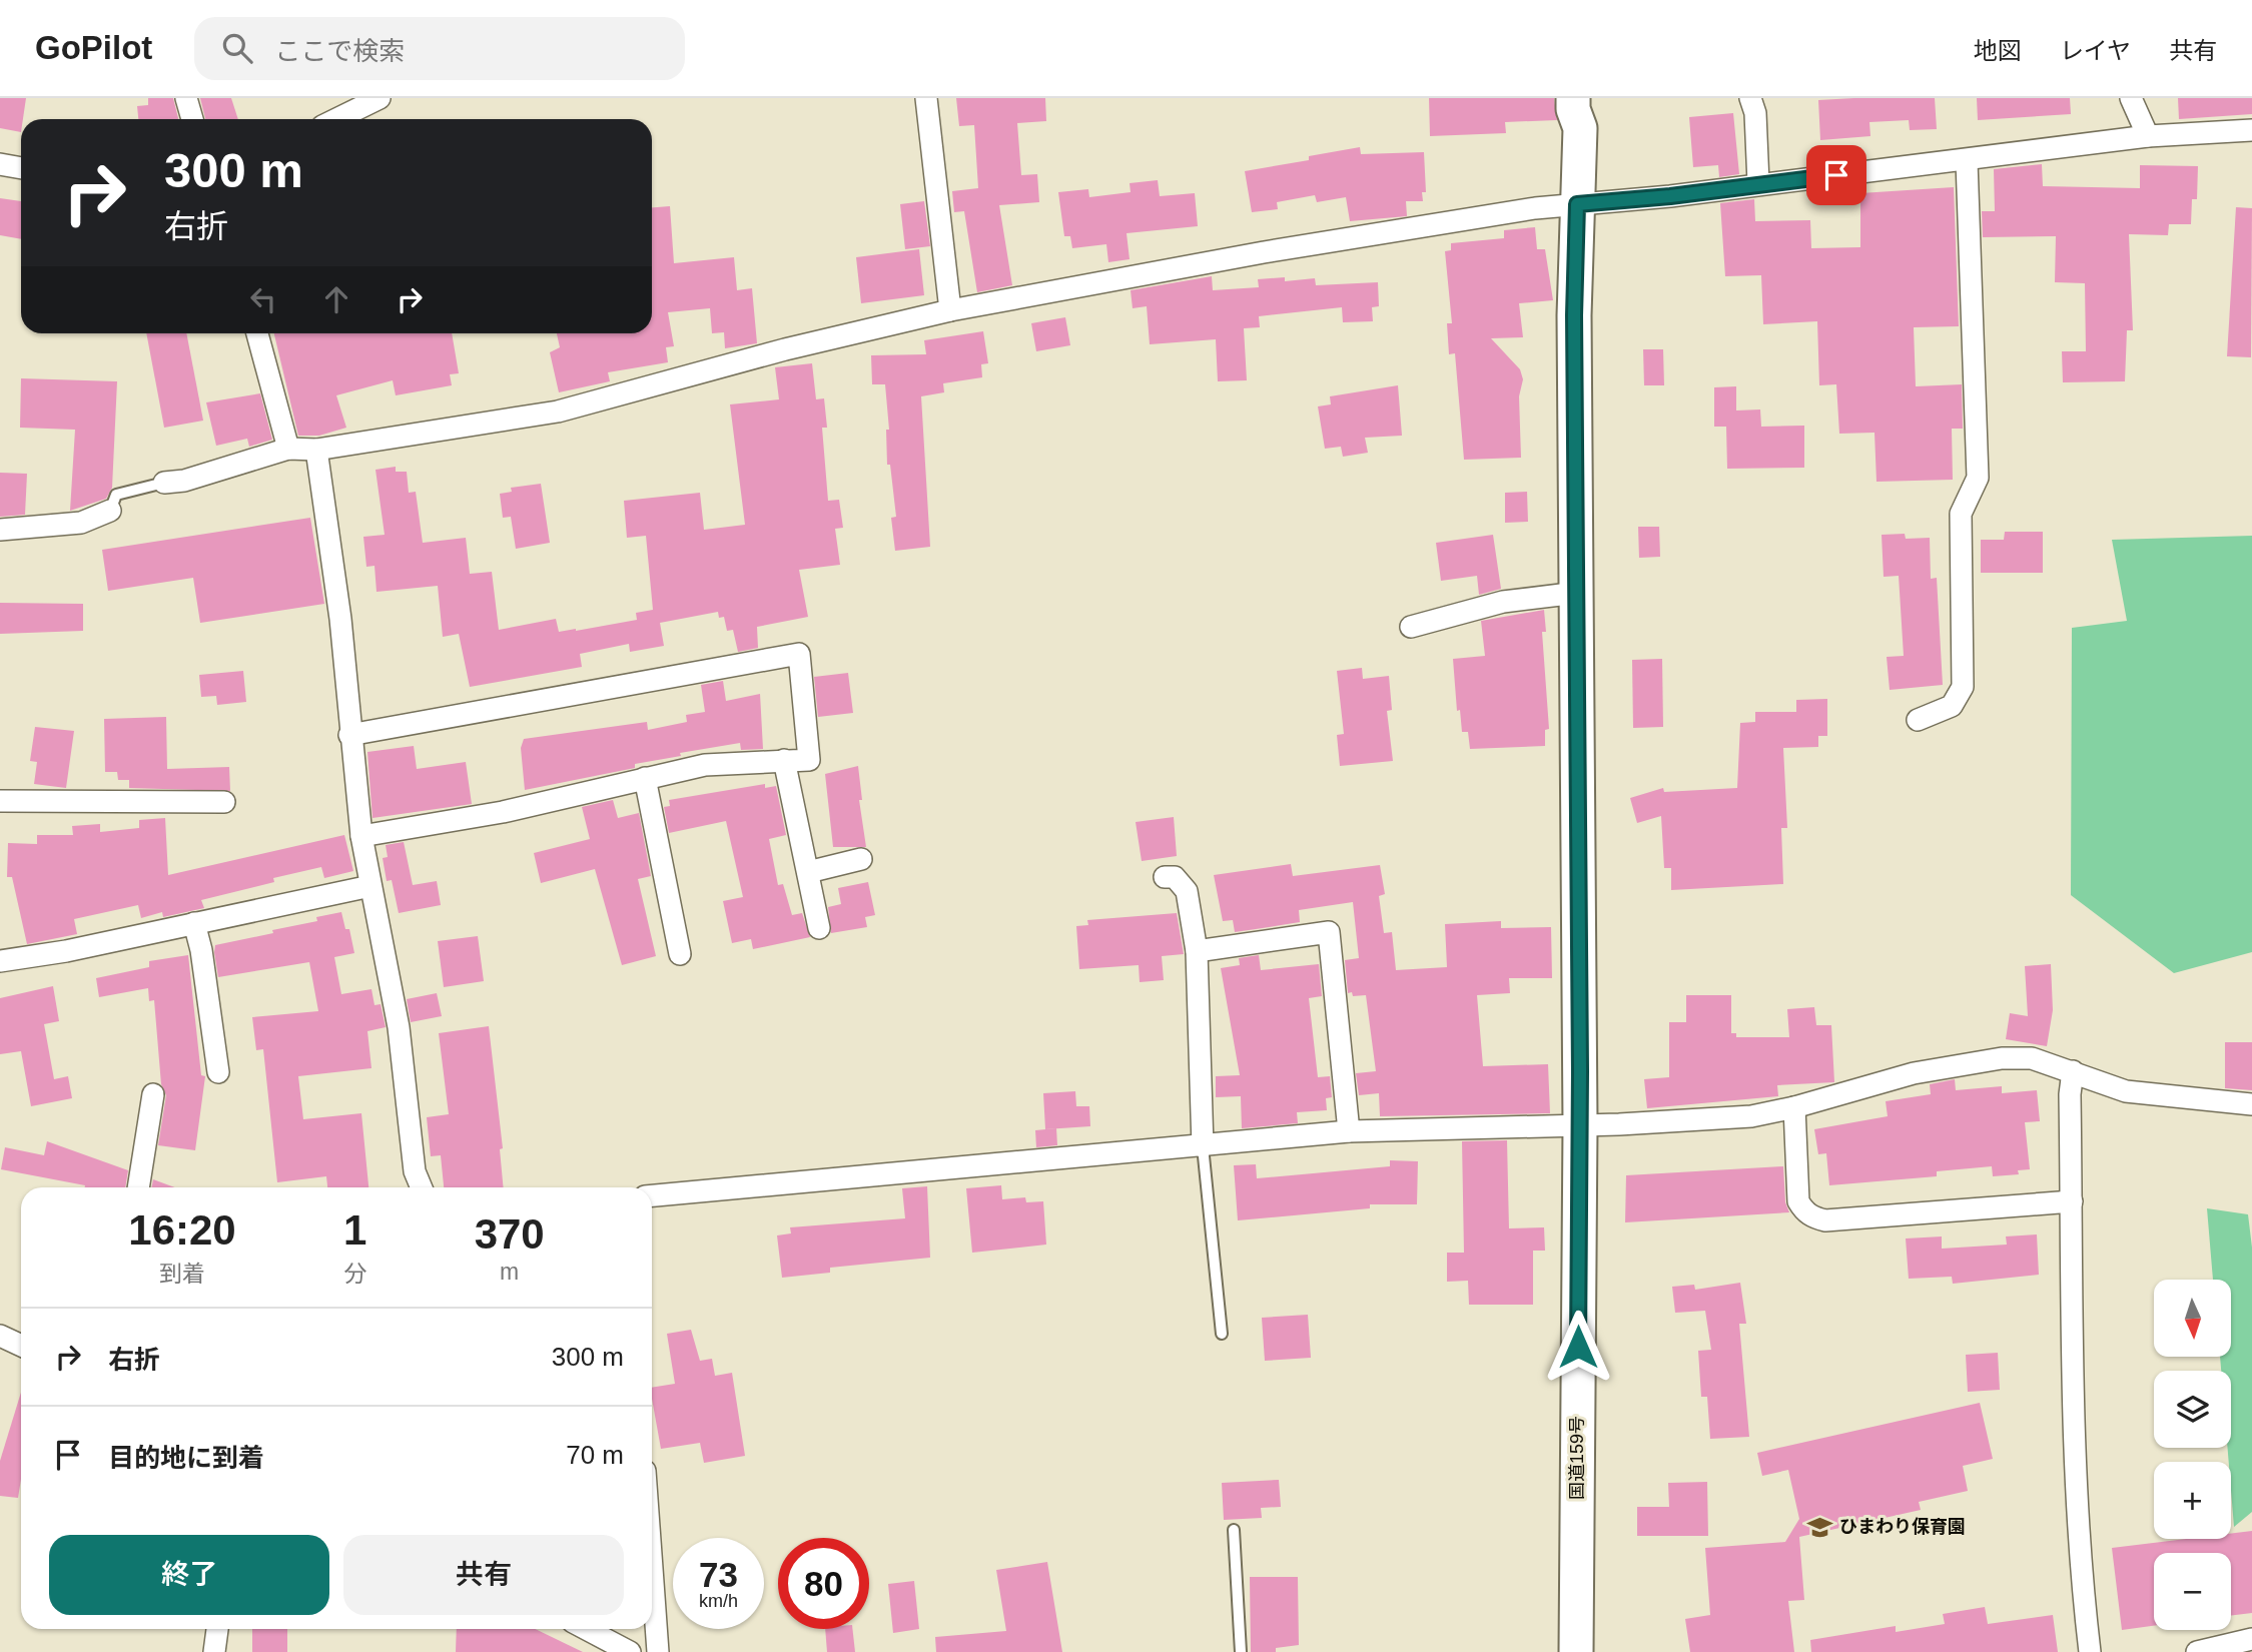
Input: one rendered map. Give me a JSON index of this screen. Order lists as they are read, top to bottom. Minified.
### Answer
{"streets":{"highway":["国道159号"]},"places":{"school or university":["ひまわり保育園"]},"north":"bottom","page":{"header":"GoPilot","search":"ここで検索","nav":["地図","レイヤ","共有"],"turn":["300 m","右折"],"eta":["16:20","到着","1","分","370","m"],"map_buttons":["+","−"],"list":[{"name":"右折","value":"300 m"},{"name":"目的地に到着","value":"70 m"}],"buttons":["終了","共有"],"speed":"73 km/h","limit":"80"}}
